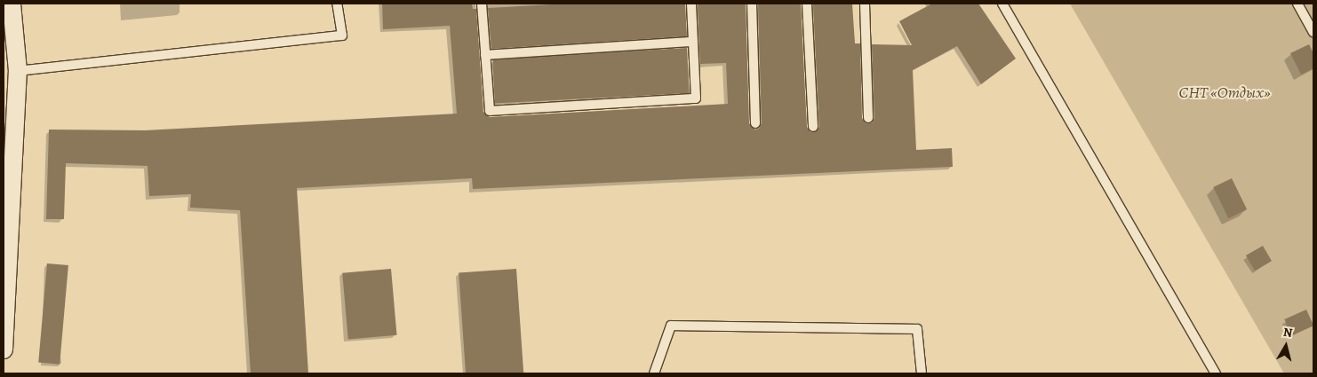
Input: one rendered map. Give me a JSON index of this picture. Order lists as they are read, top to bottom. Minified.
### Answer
{"parks":["СНТ «Отдых»"],"north":"top"}
